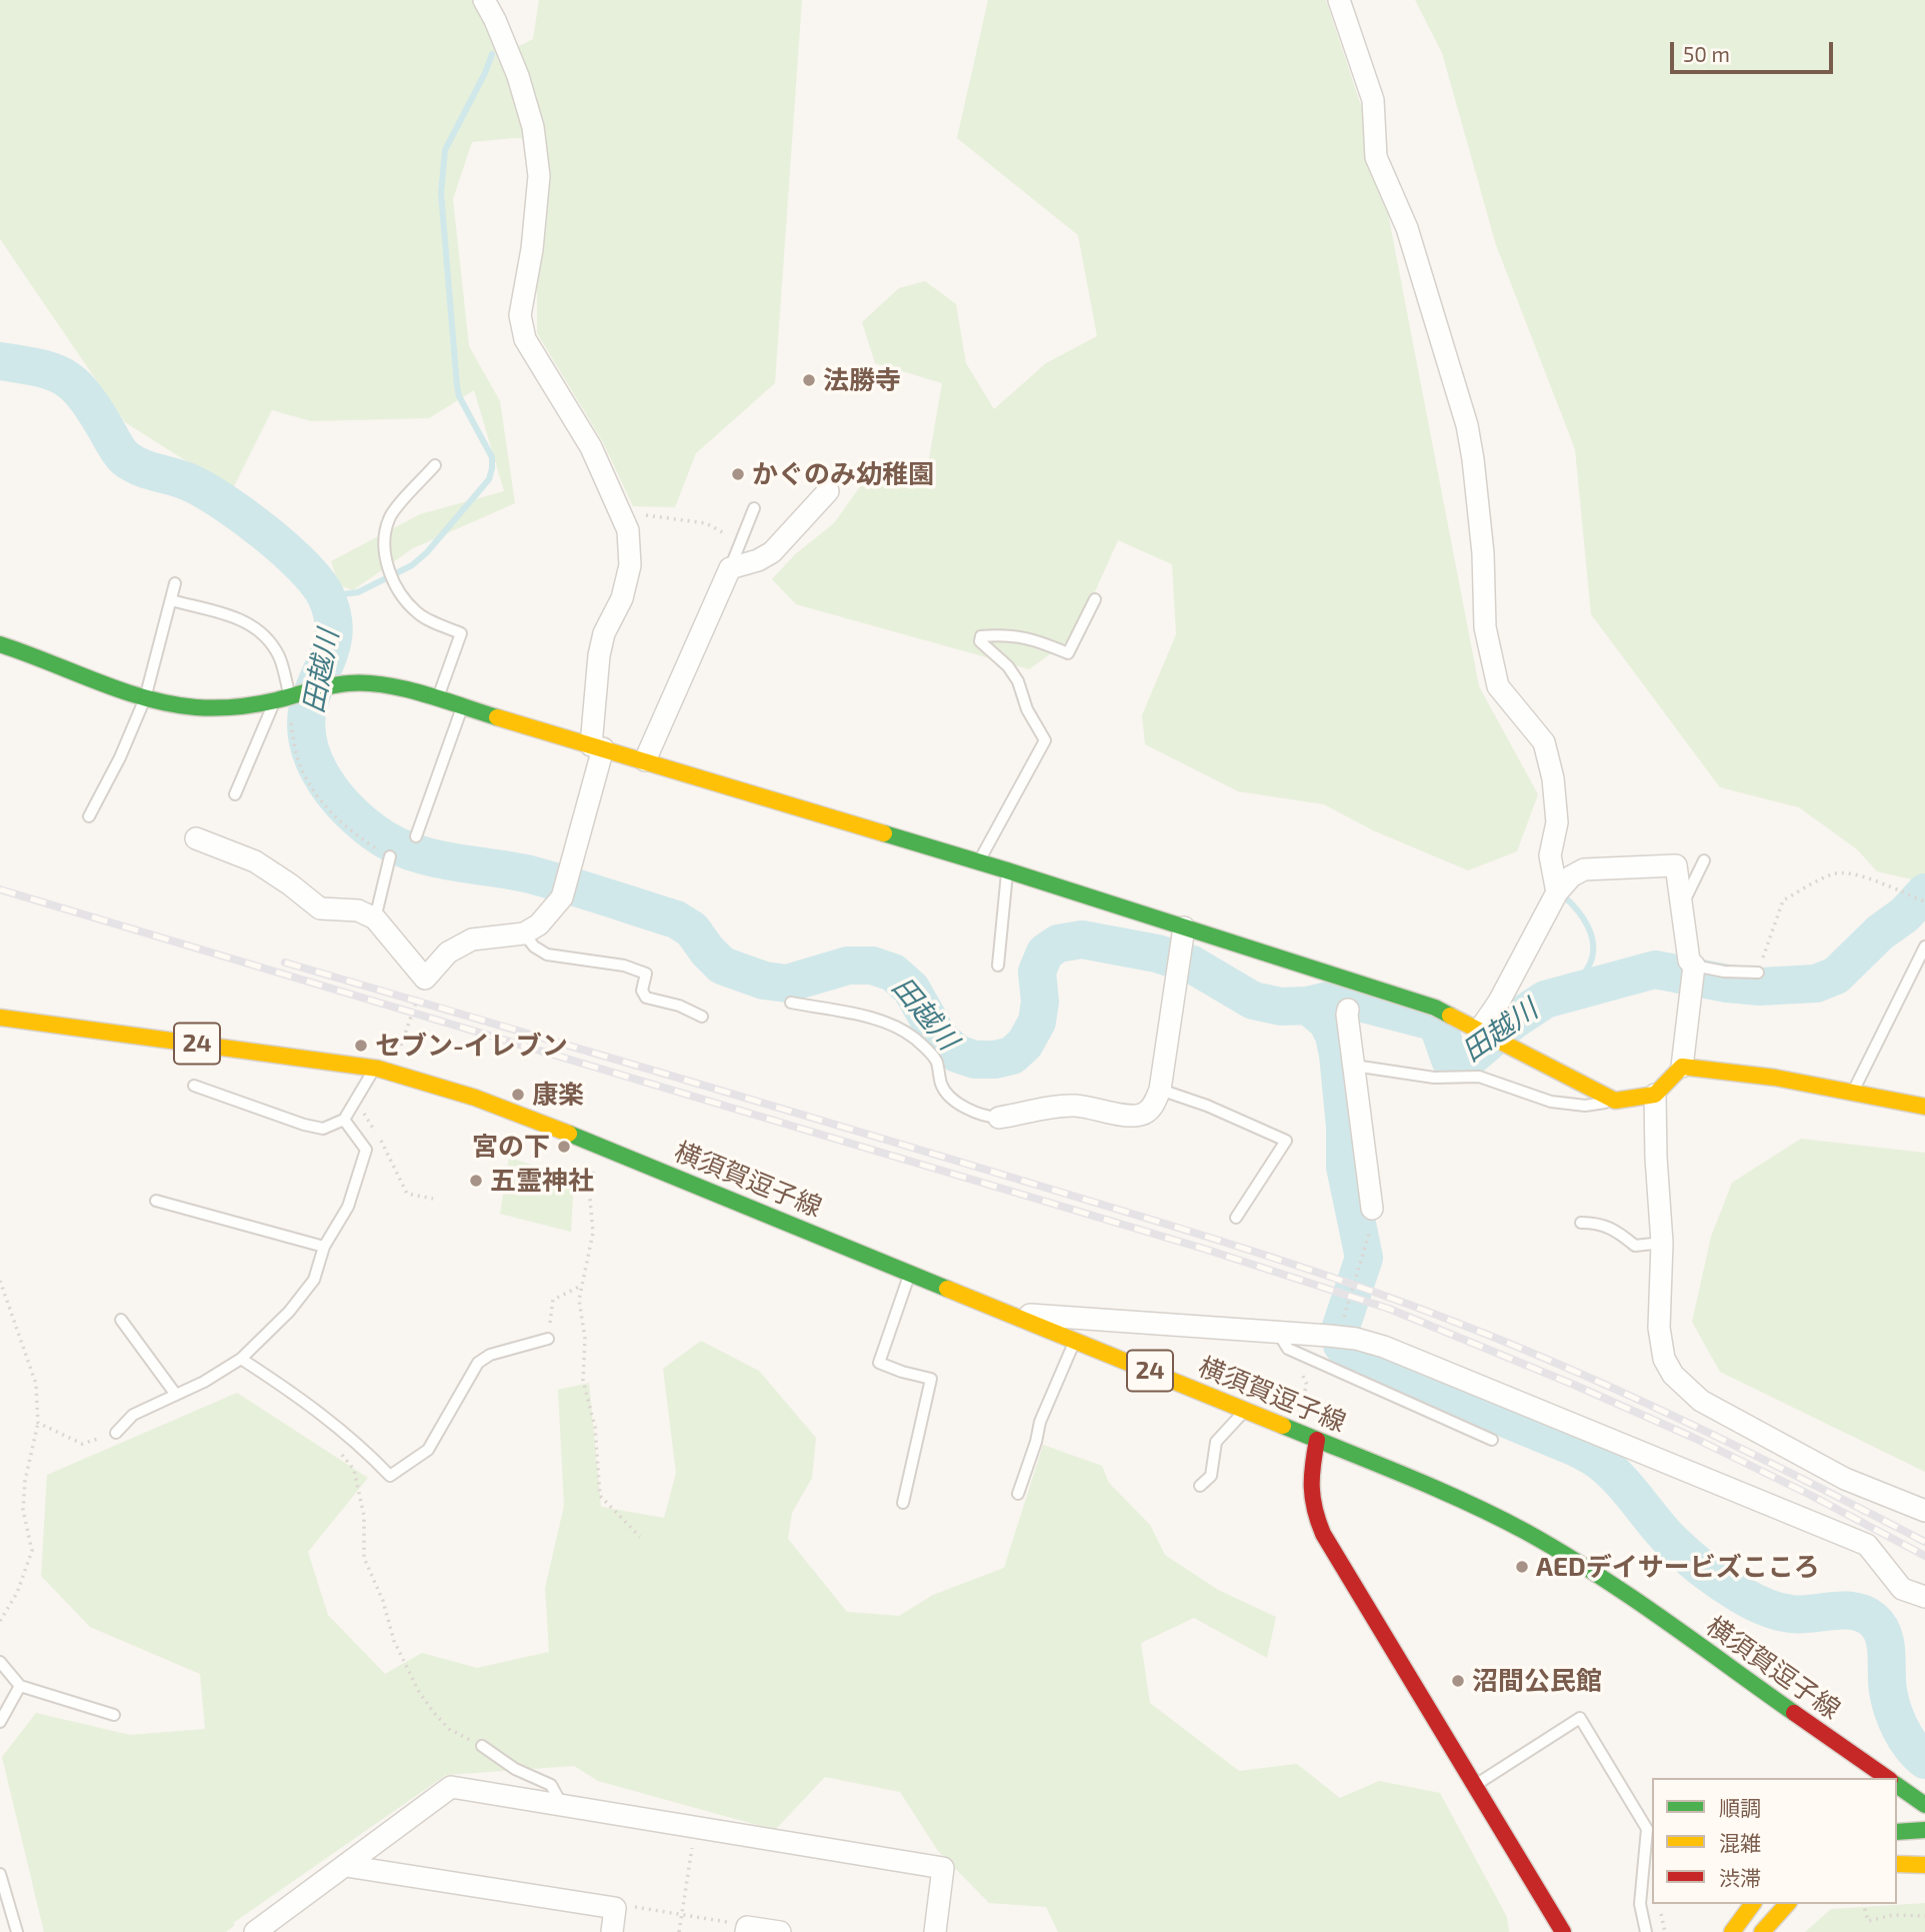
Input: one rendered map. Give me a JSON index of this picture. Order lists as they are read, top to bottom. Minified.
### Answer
{"streets":{"street":["24","横須賀逗子線"]},"crossings":[["24","横須賀逗子線"]],"water":["田越川"],"places":["法勝寺","かぐのみ幼稚園","セブン-イレブン","康楽","宮の下","五霊神社","AEDデイサービズこころ","沼間公民館"],"legend":["順調","混雑","渋滞"],"scale_bar":"50 m"}
